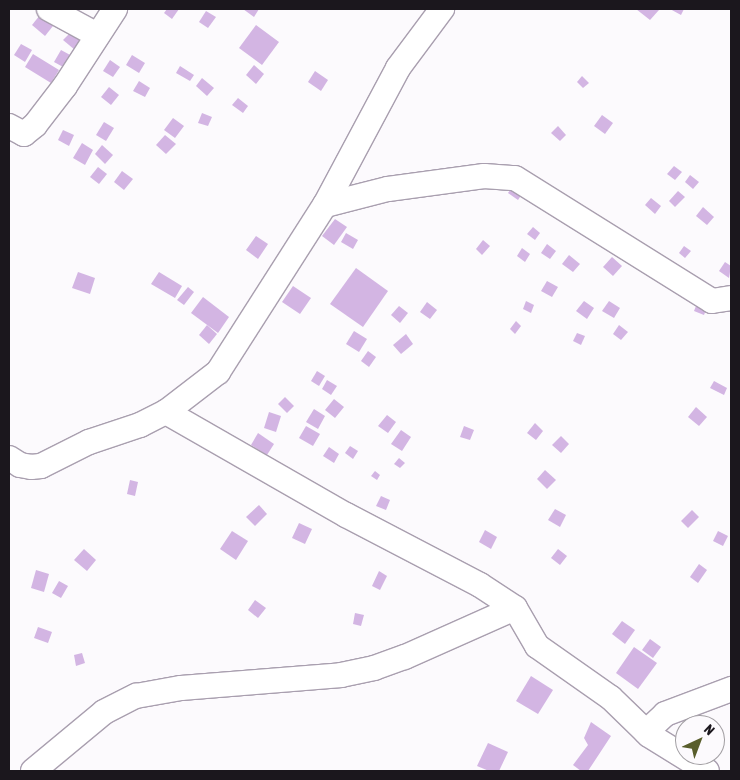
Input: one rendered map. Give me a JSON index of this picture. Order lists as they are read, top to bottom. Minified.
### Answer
{"north":"top right"}
